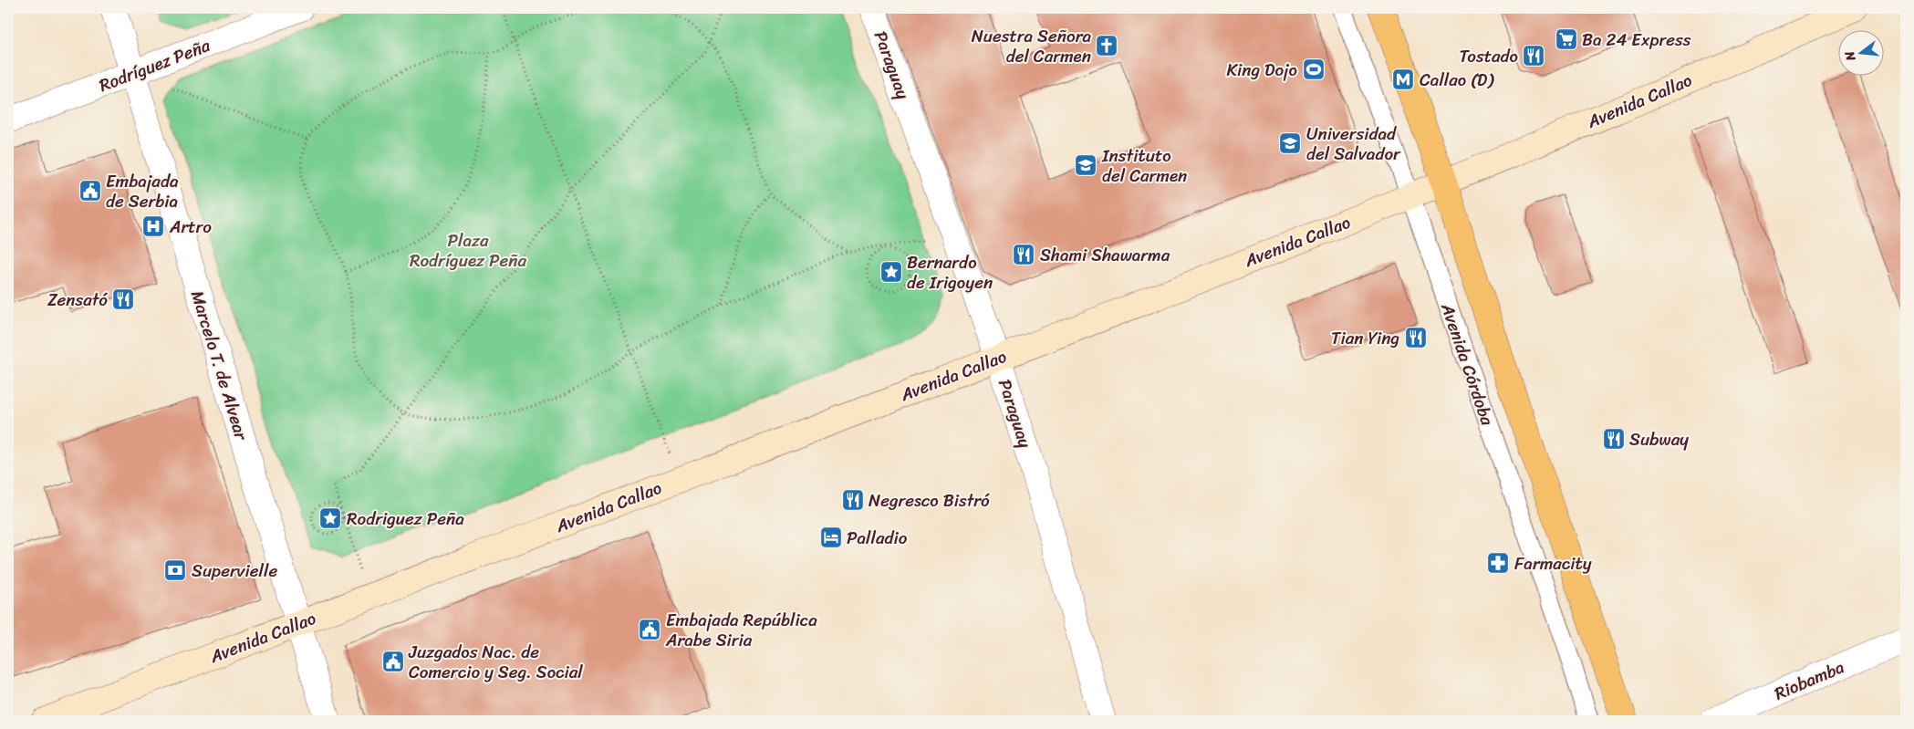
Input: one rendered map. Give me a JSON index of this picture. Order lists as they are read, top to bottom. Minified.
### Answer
{"streets":{"main road":["Avenida Callao","Avenida Córdoba"],"street":["Rodríguez Peña","Paraguay","Marcelo T. de Alvear","Riobamba"]},"crossings":[["Rodríguez Peña","Marcelo T. de Alvear"],["Paraguay","Avenida Callao"],["Avenida Callao","Avenida Córdoba"],["Avenida Callao","Marcelo T. de Alvear"]],"parks":["Plaza Rodríguez Peña"],"places":{"supermarket":["Ba 24 Express"],"church":["Nuestra Señora del Carmen"],"restaurant":["Tostado","Shami Shawarma","Zensató","Tian Ying","Subway","Negresco Bistró"],"sports":["King Dojo"],"metro station":["Callao (D)"],"school or university":["Universidad del Salvador","Instituto del Carmen"],"public building":["Embajada de Serbia","Embajada República Arabe Siria","Juzgados Nac. de Comercio y Seg. Social"],"hospital":["Artro"],"place":["Bernardo de Irigoyen","Rodriguez Peña"],"hotel":["Palladio"],"pharmacy":["Farmacity"],"bank":["Supervielle"]},"north":"left"}
